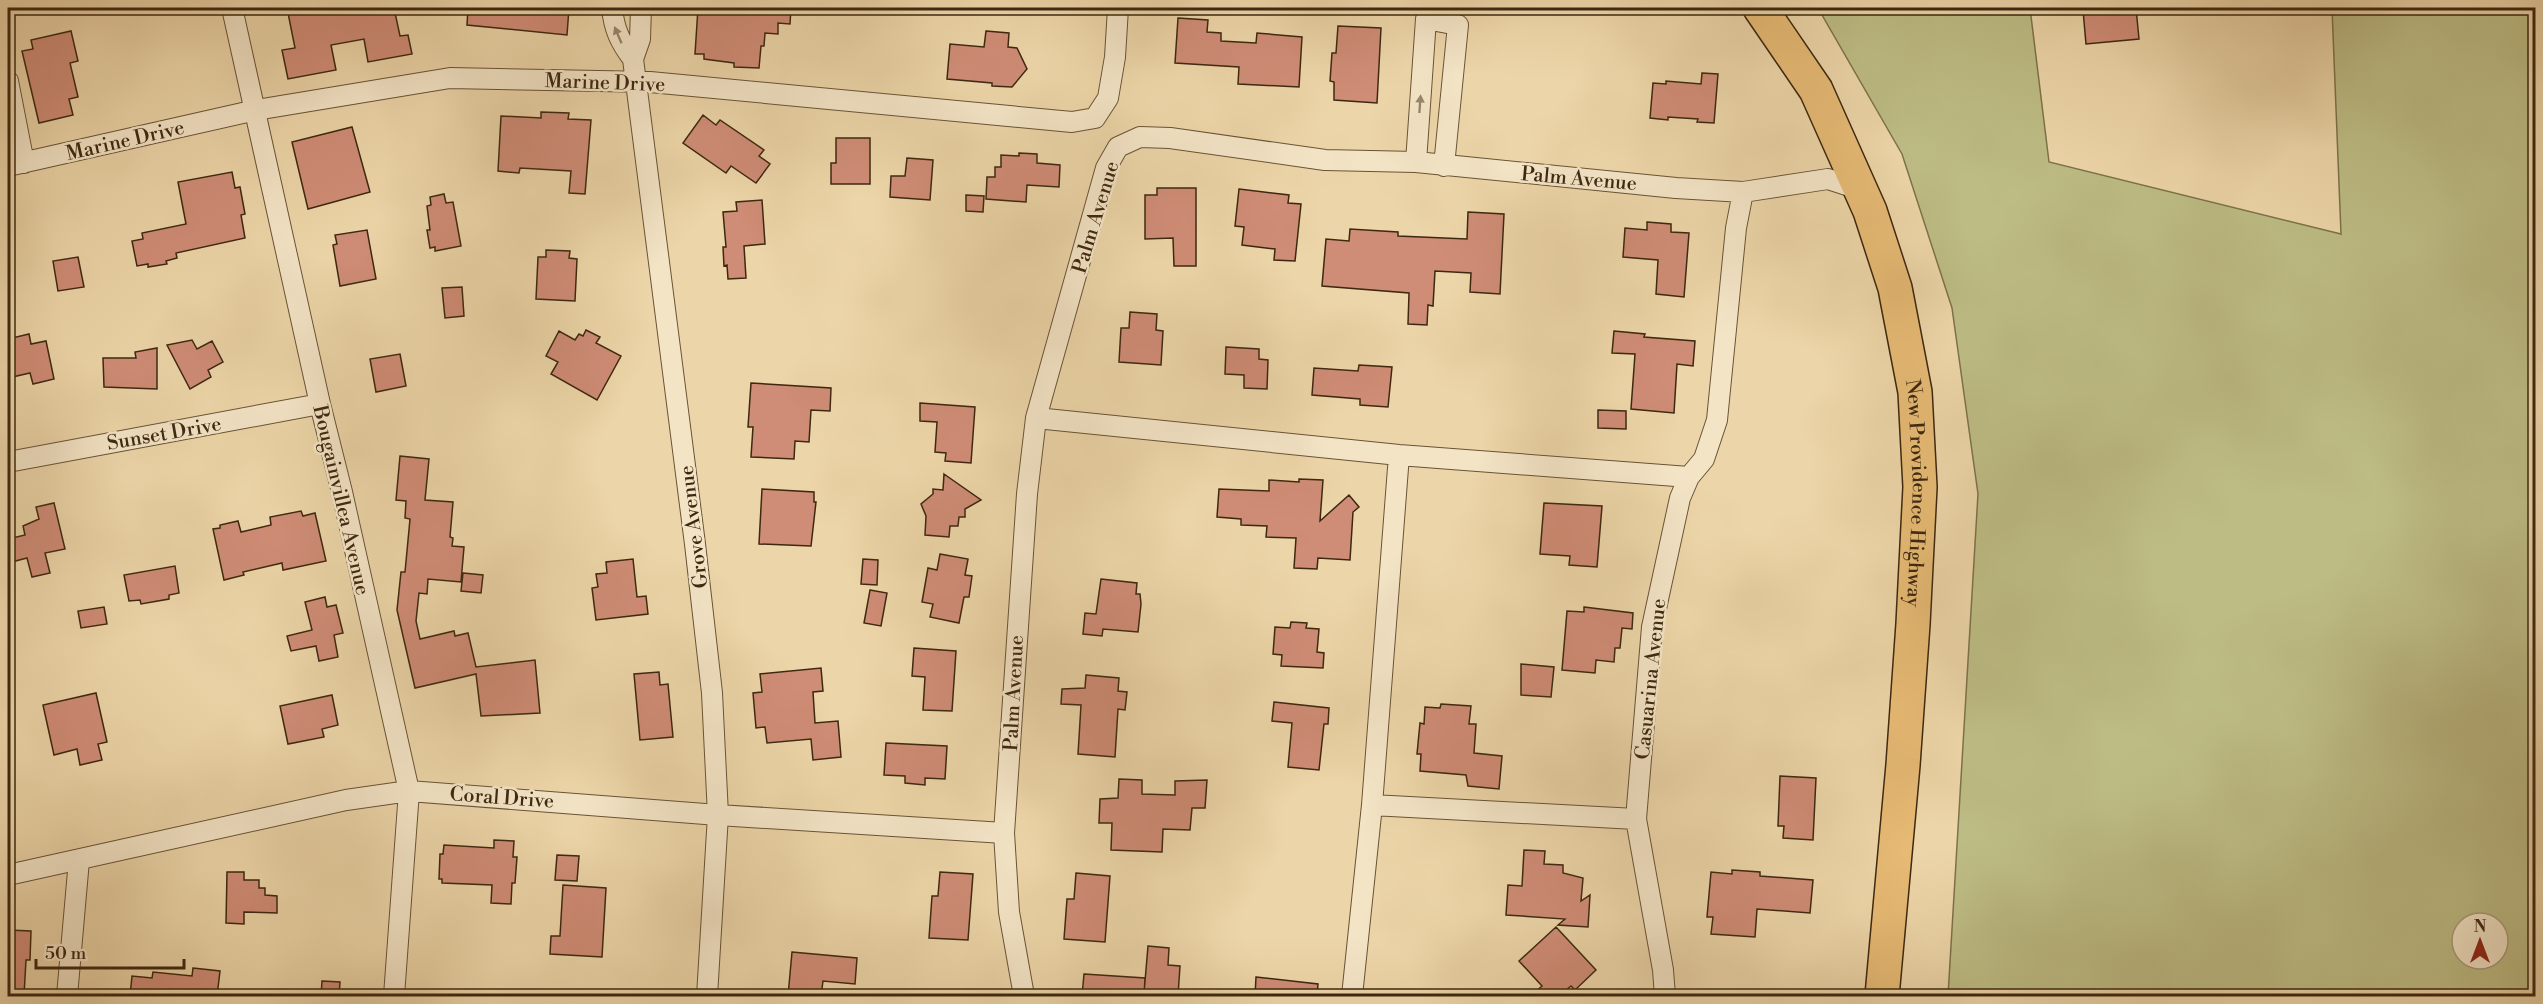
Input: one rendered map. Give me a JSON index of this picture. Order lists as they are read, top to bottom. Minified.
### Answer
{"streets":{"highway":["New Providence Highway"],"street":["Marine Drive","Palm Avenue","Sunset Drive","Bougainvillea Avenue","Grove Avenue","Casuarina Avenue","Coral Drive"]},"crossings":[["Marine Drive","Bougainvillea Avenue"],["Marine Drive","Grove Avenue"],["Palm Avenue","New Providence Highway"],["Palm Avenue","Casuarina Avenue"],["Palm Avenue","Coral Drive"],["Sunset Drive","Bougainvillea Avenue"],["Bougainvillea Avenue","Coral Drive"],["Grove Avenue","Coral Drive"]],"scale_bar":"50 m","north":"top"}
